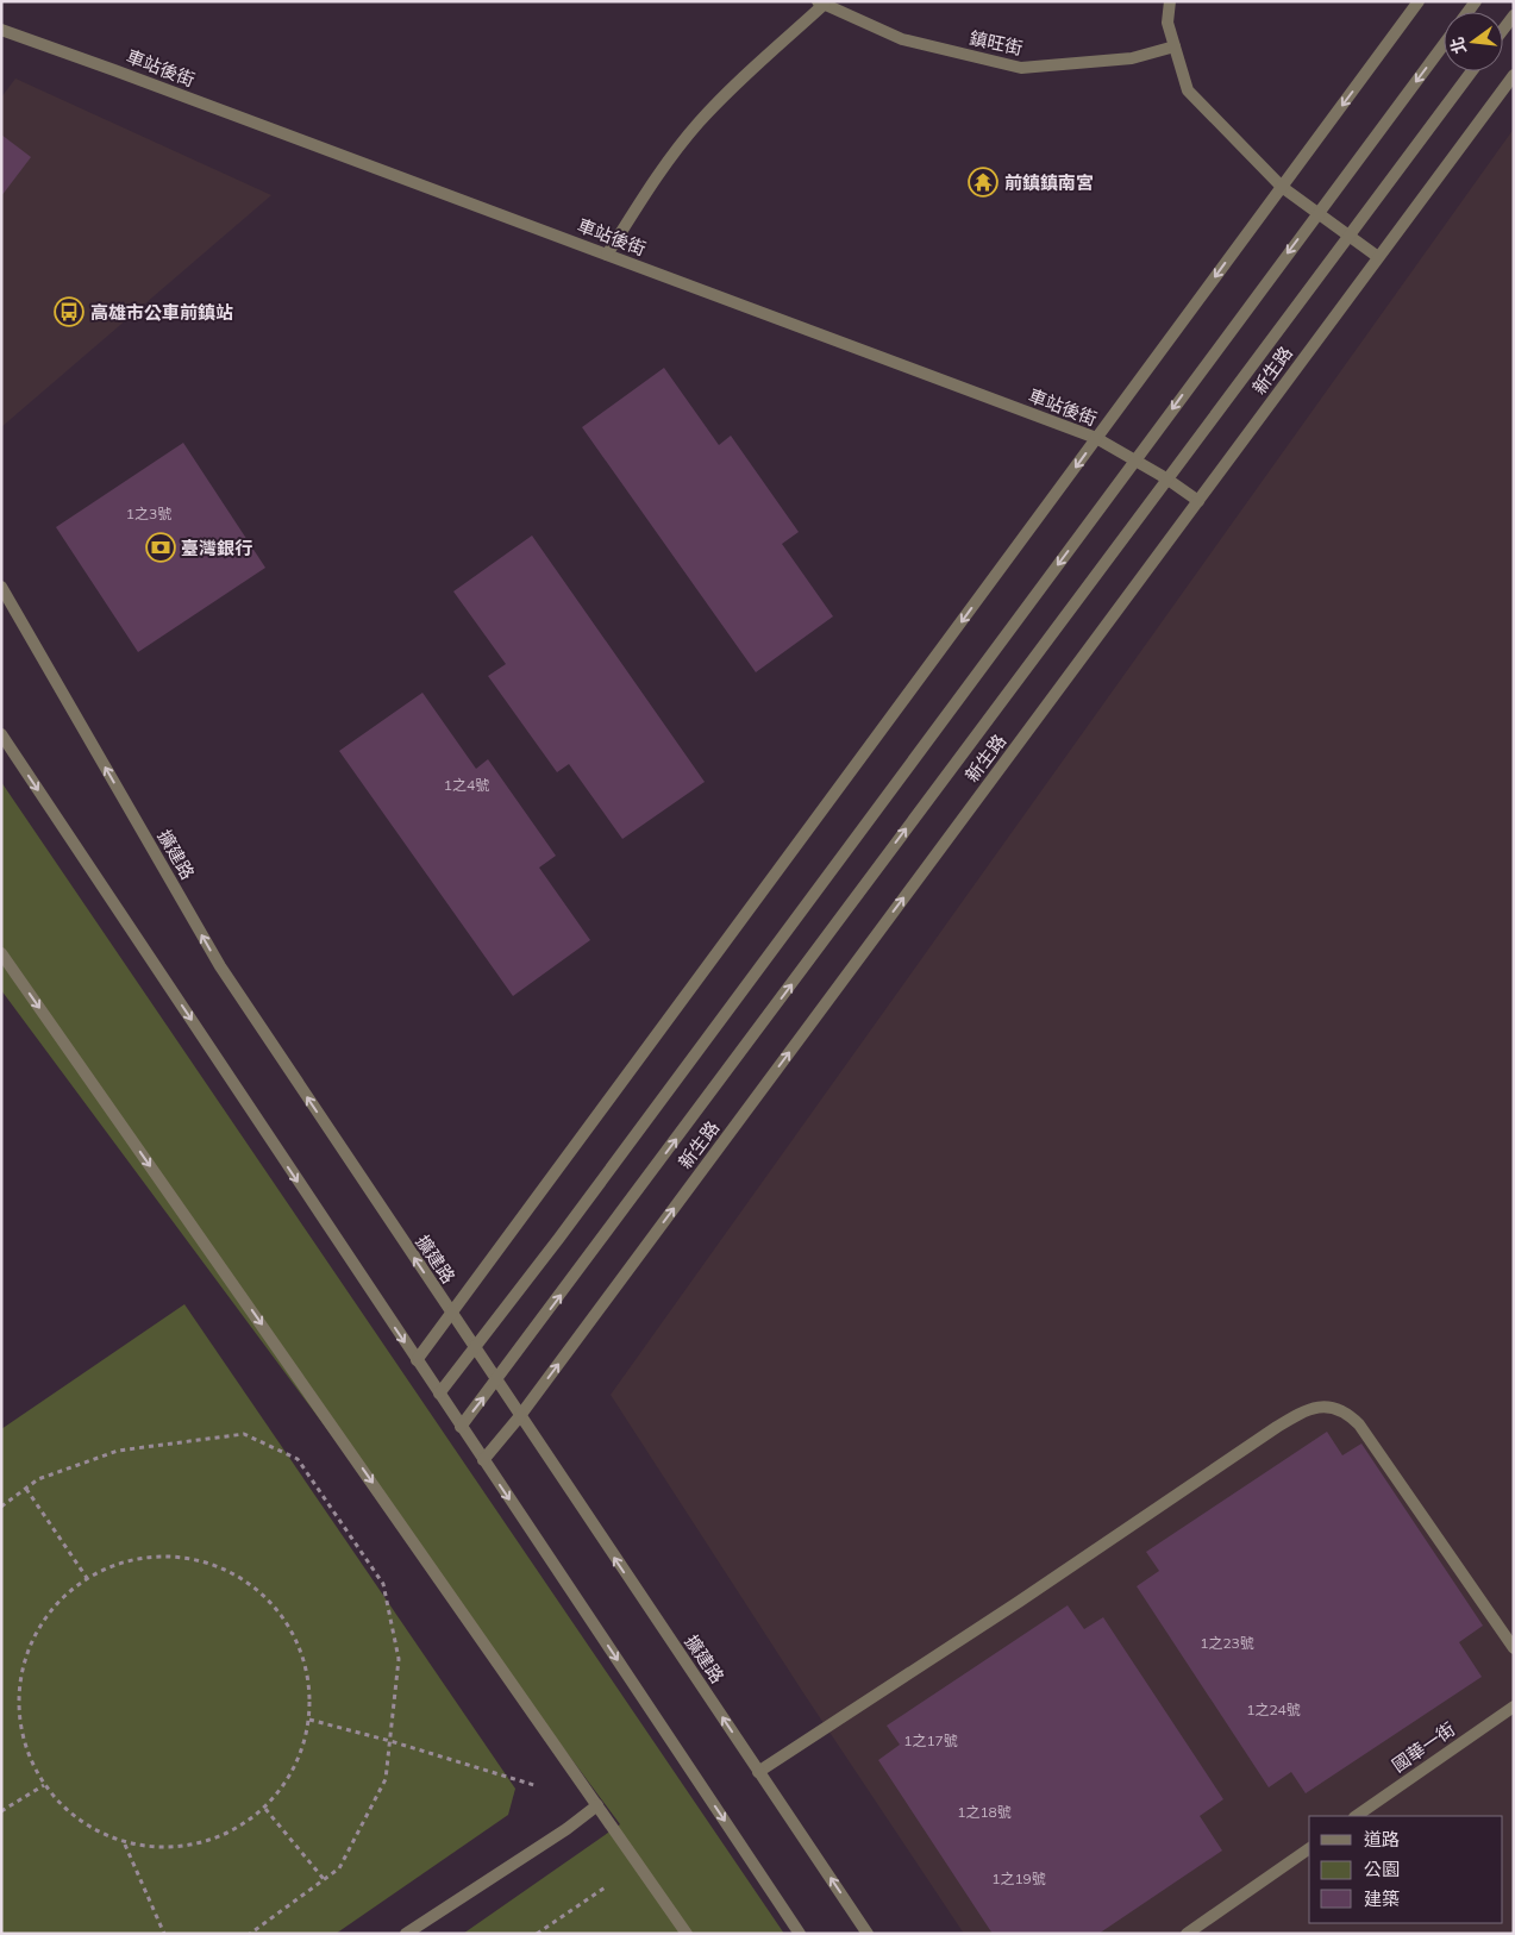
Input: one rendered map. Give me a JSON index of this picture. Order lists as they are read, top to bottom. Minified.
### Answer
{"streets":{"street":["鎮旺街","車站後街","新生路","擴建路","國華一街"]},"crossings":[["車站後街","新生路"],["新生路","擴建路"]],"places":{"temple":["前鎮鎮南宮"],"bus stop":["高雄市公車前鎮站"],"bank":["臺灣銀行"]},"house_numbers":["1之3號","1之4號","1之23號","1之24號","1之17號","1之18號","1之19號"],"legend":["道路","公園","建築"],"north":"left"}
